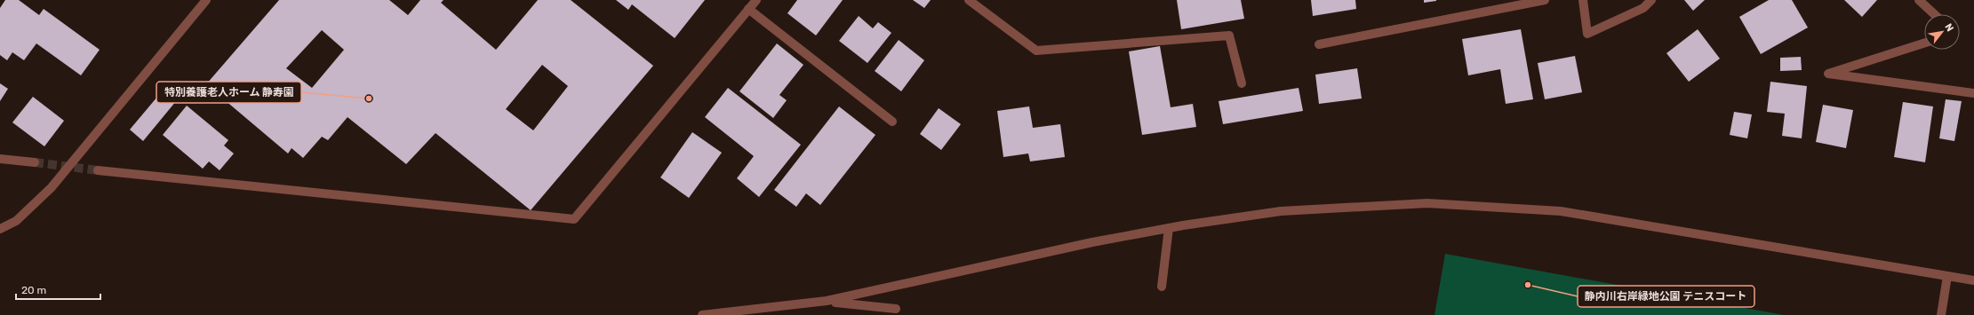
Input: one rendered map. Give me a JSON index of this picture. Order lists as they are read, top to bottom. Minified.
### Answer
{"places":["特別養護老人ホーム 静寿園","静内川右岸緑地公園 テニスコート"],"scale_bar":"20 m","north":"top right"}
